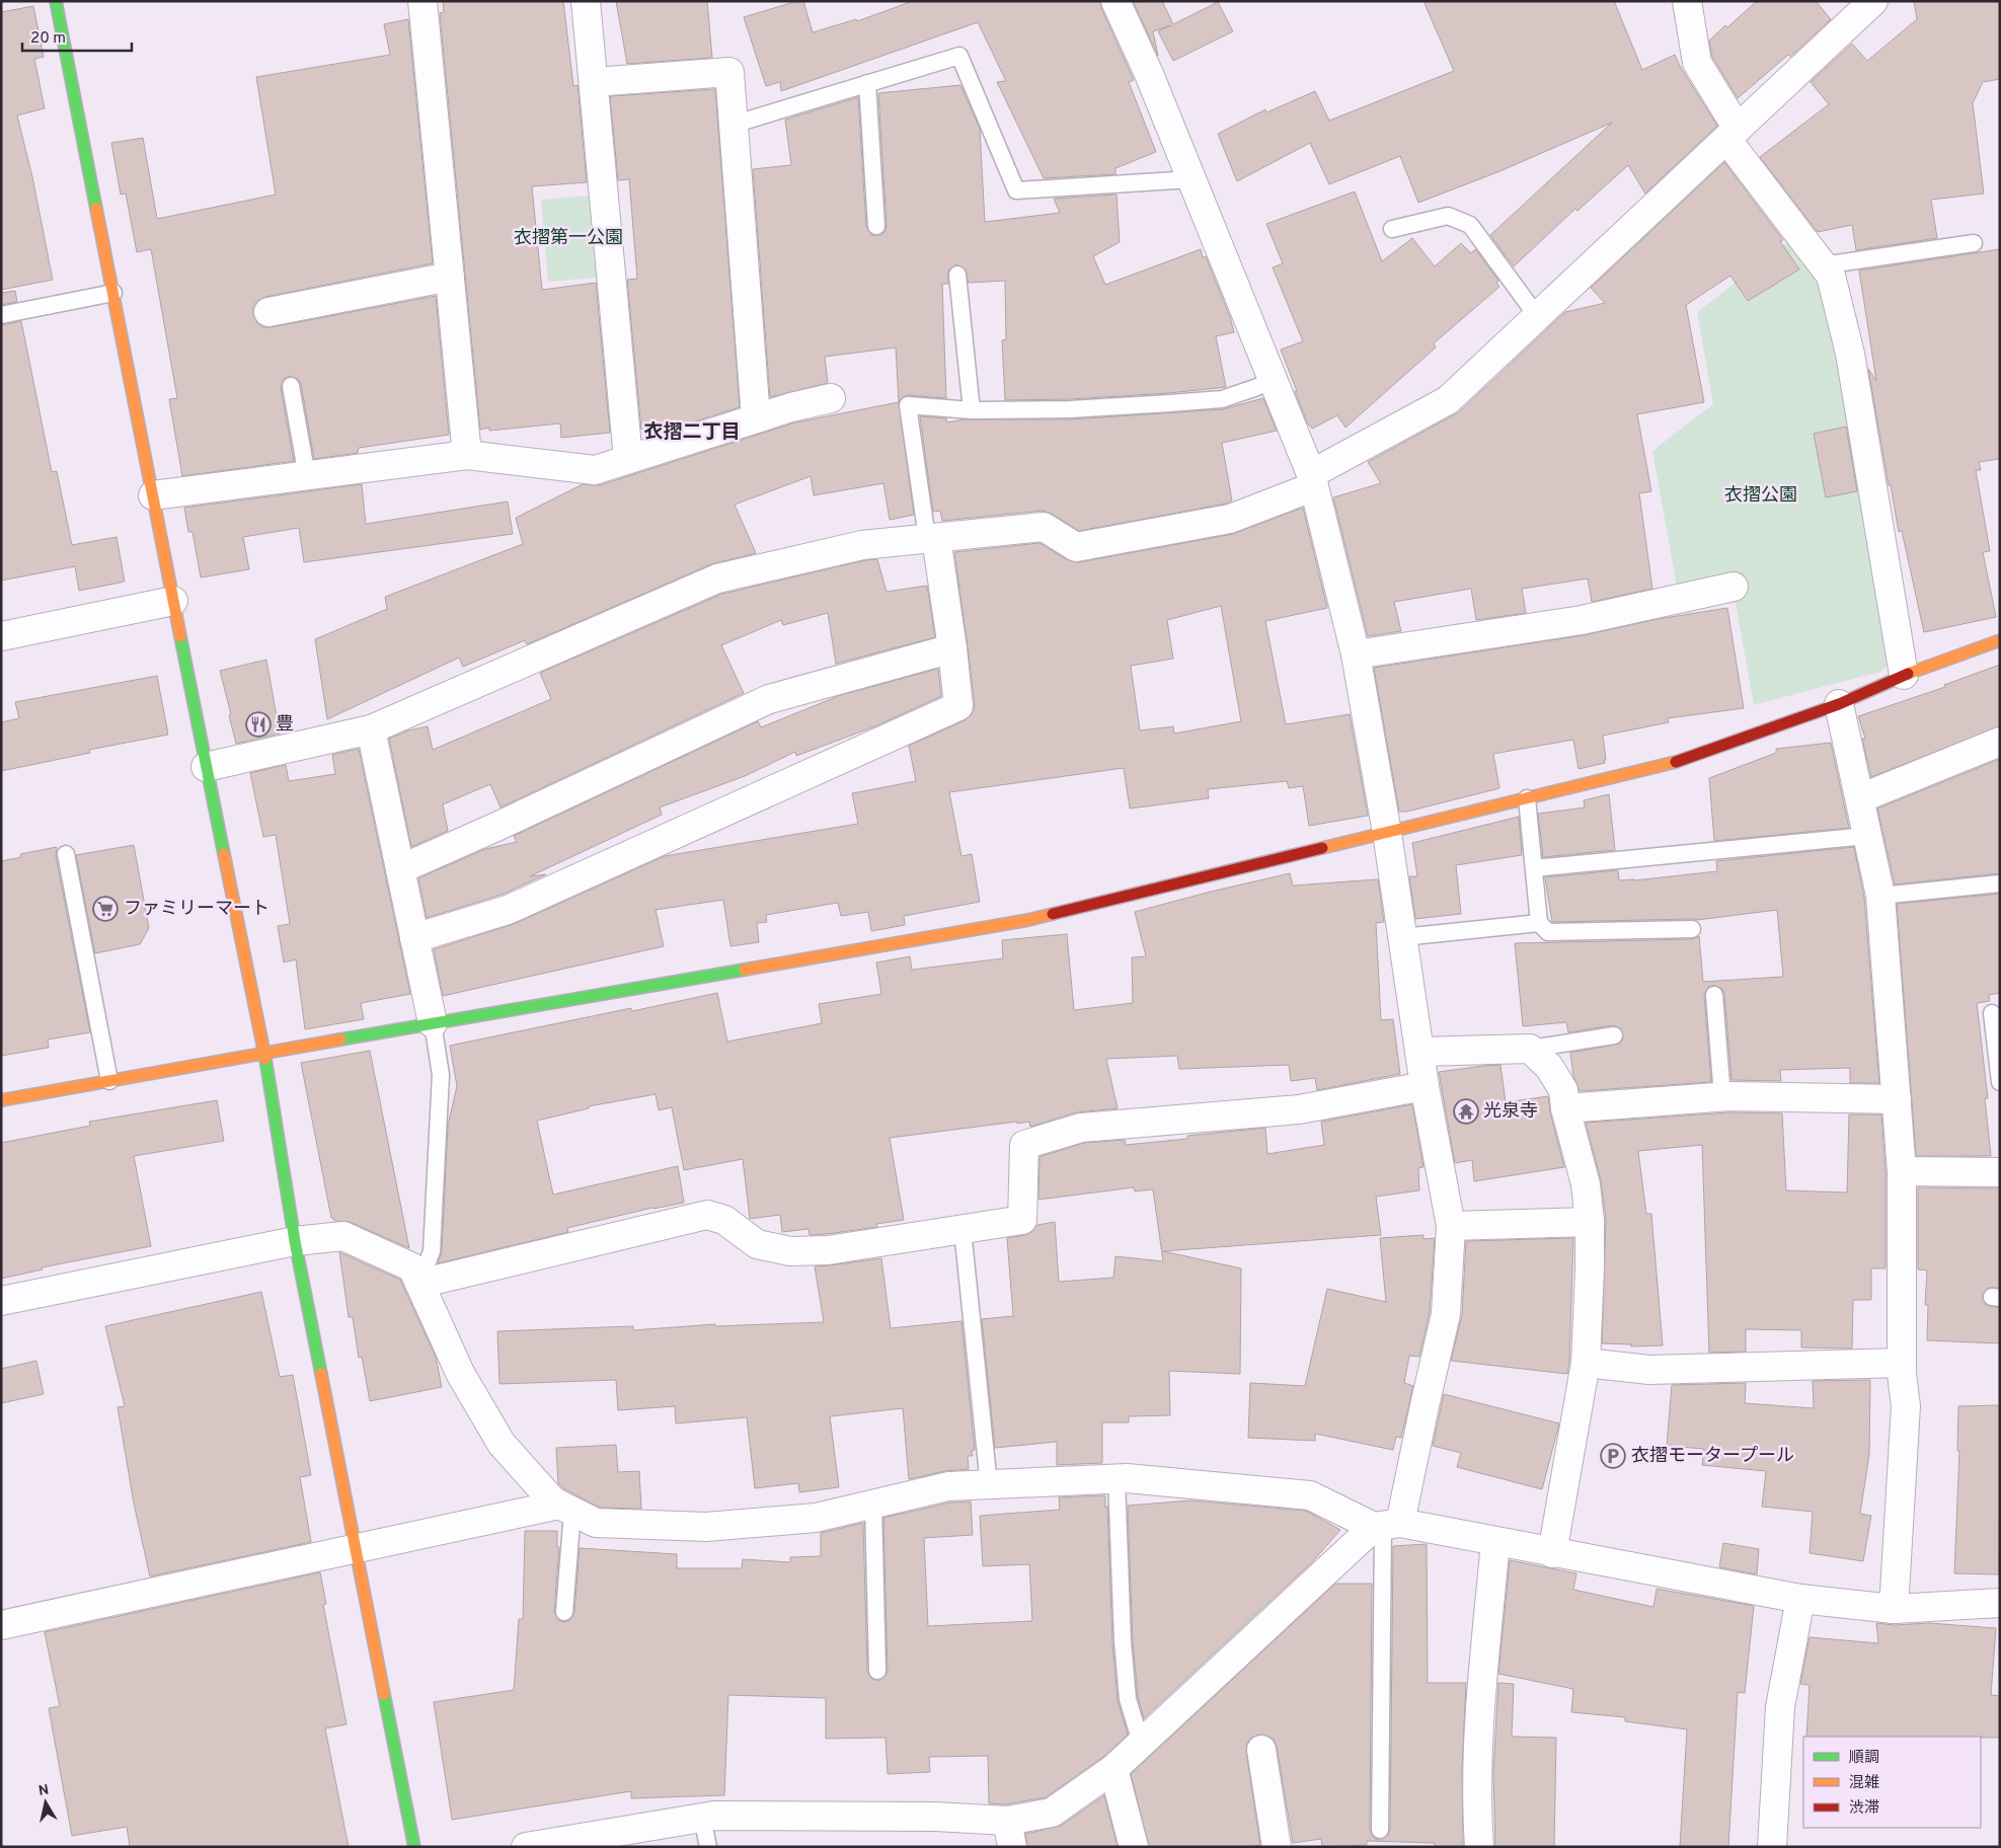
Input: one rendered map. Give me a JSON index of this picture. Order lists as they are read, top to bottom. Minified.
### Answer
{"districts":["衣摺二丁目"],"parks":["衣摺第一公園","衣摺公園"],"places":{"restaurant":["豊"],"supermarket":["ファミリーマート"],"temple":["光泉寺"],"parking":["衣摺モータープール"]},"legend":["順調","混雑","渋滞"],"scale_bar":"20 m","north":"top"}
